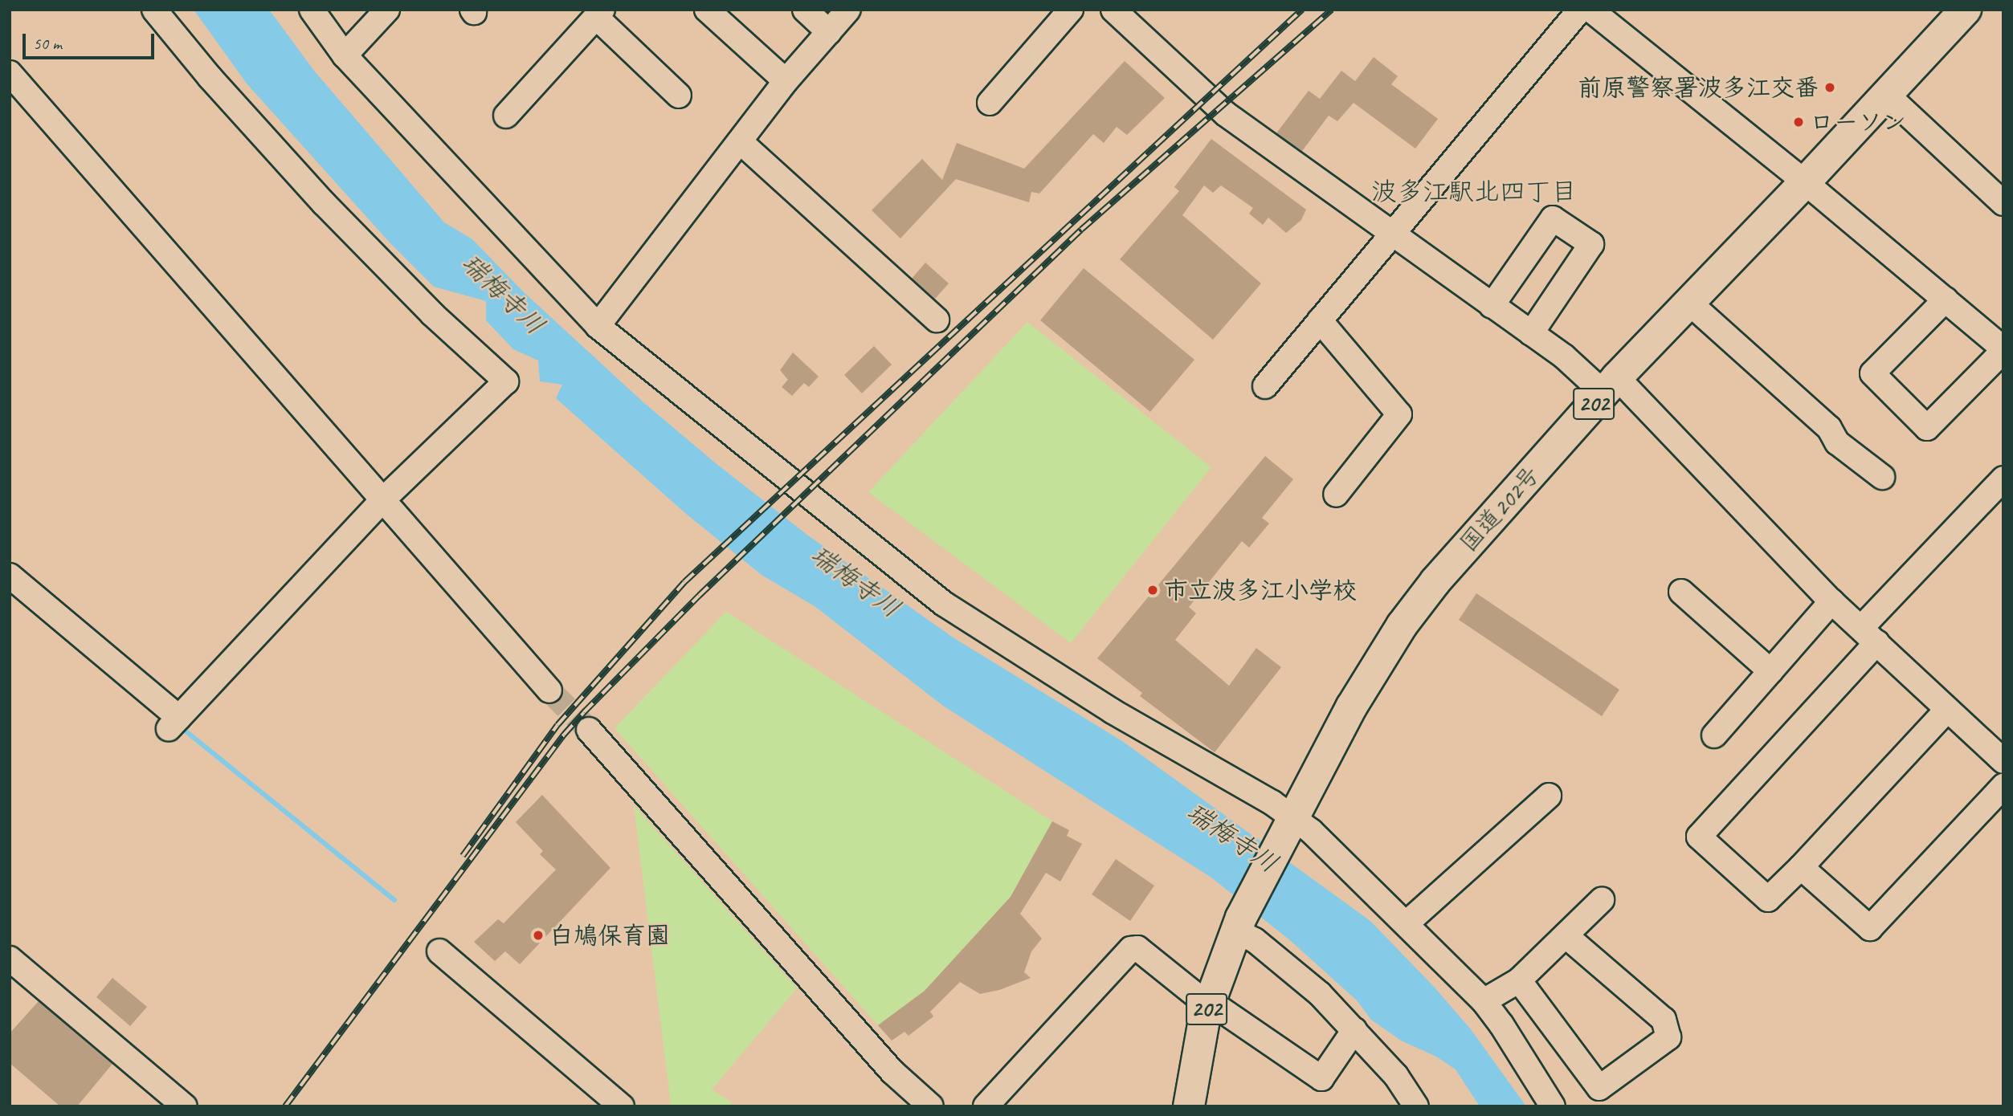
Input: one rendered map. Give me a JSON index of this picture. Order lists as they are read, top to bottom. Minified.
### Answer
{"streets":{"highway":["202","国道202号"]},"districts":["波多江駅北四丁目"],"water":["瑞梅寺川"],"places":["前原警察署波多江交番","ローソン","市立波多江小学校","白鳩保育園"],"scale_bar":"50 m"}
